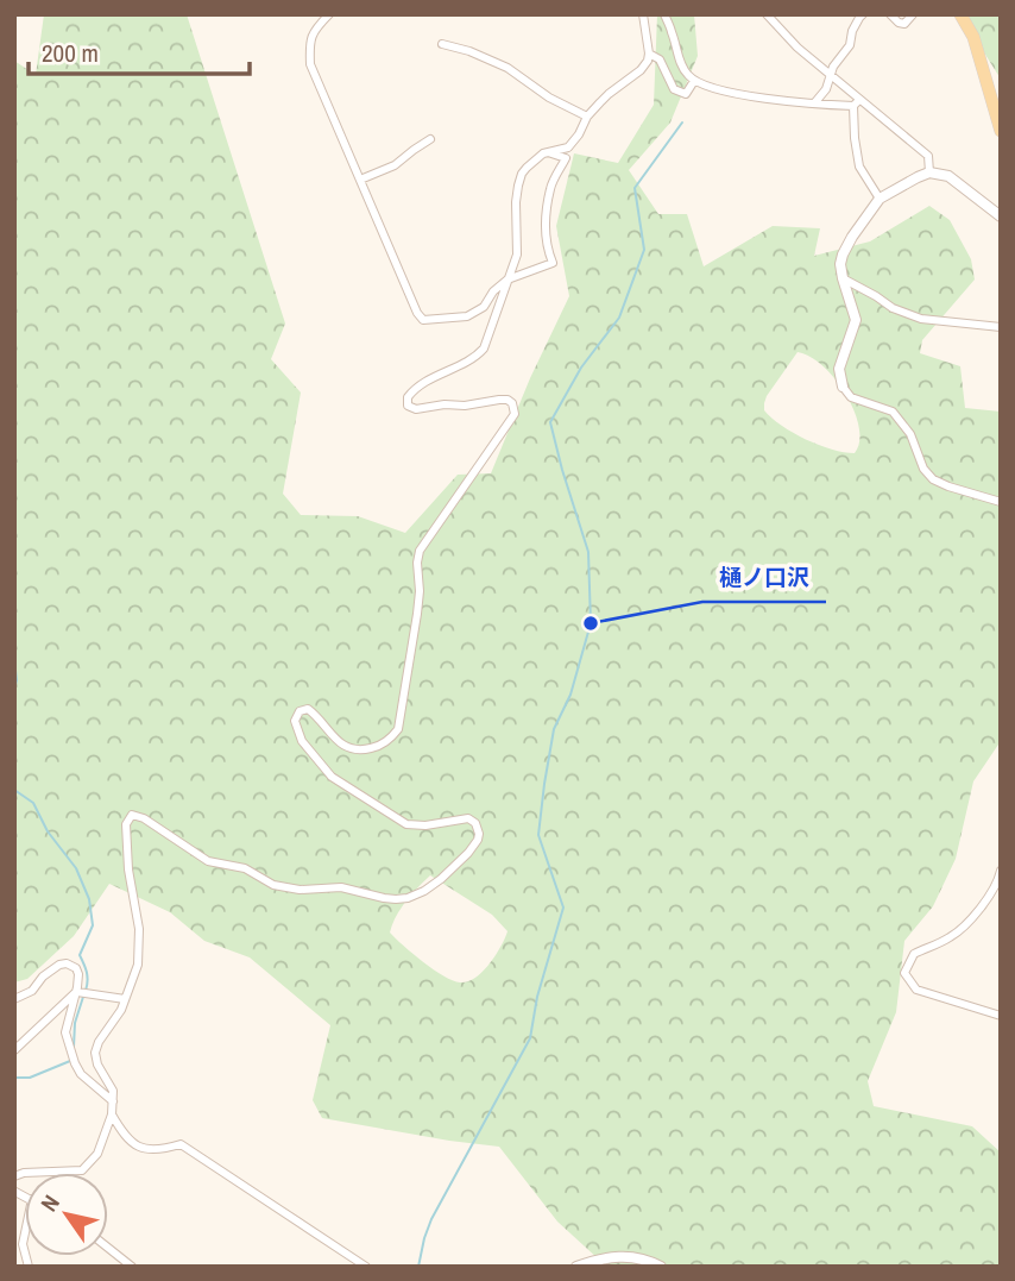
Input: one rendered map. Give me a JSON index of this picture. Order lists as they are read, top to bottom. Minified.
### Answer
{"places":["樋ノ口沢"],"scale_bar":"200 m","north":"top left"}
